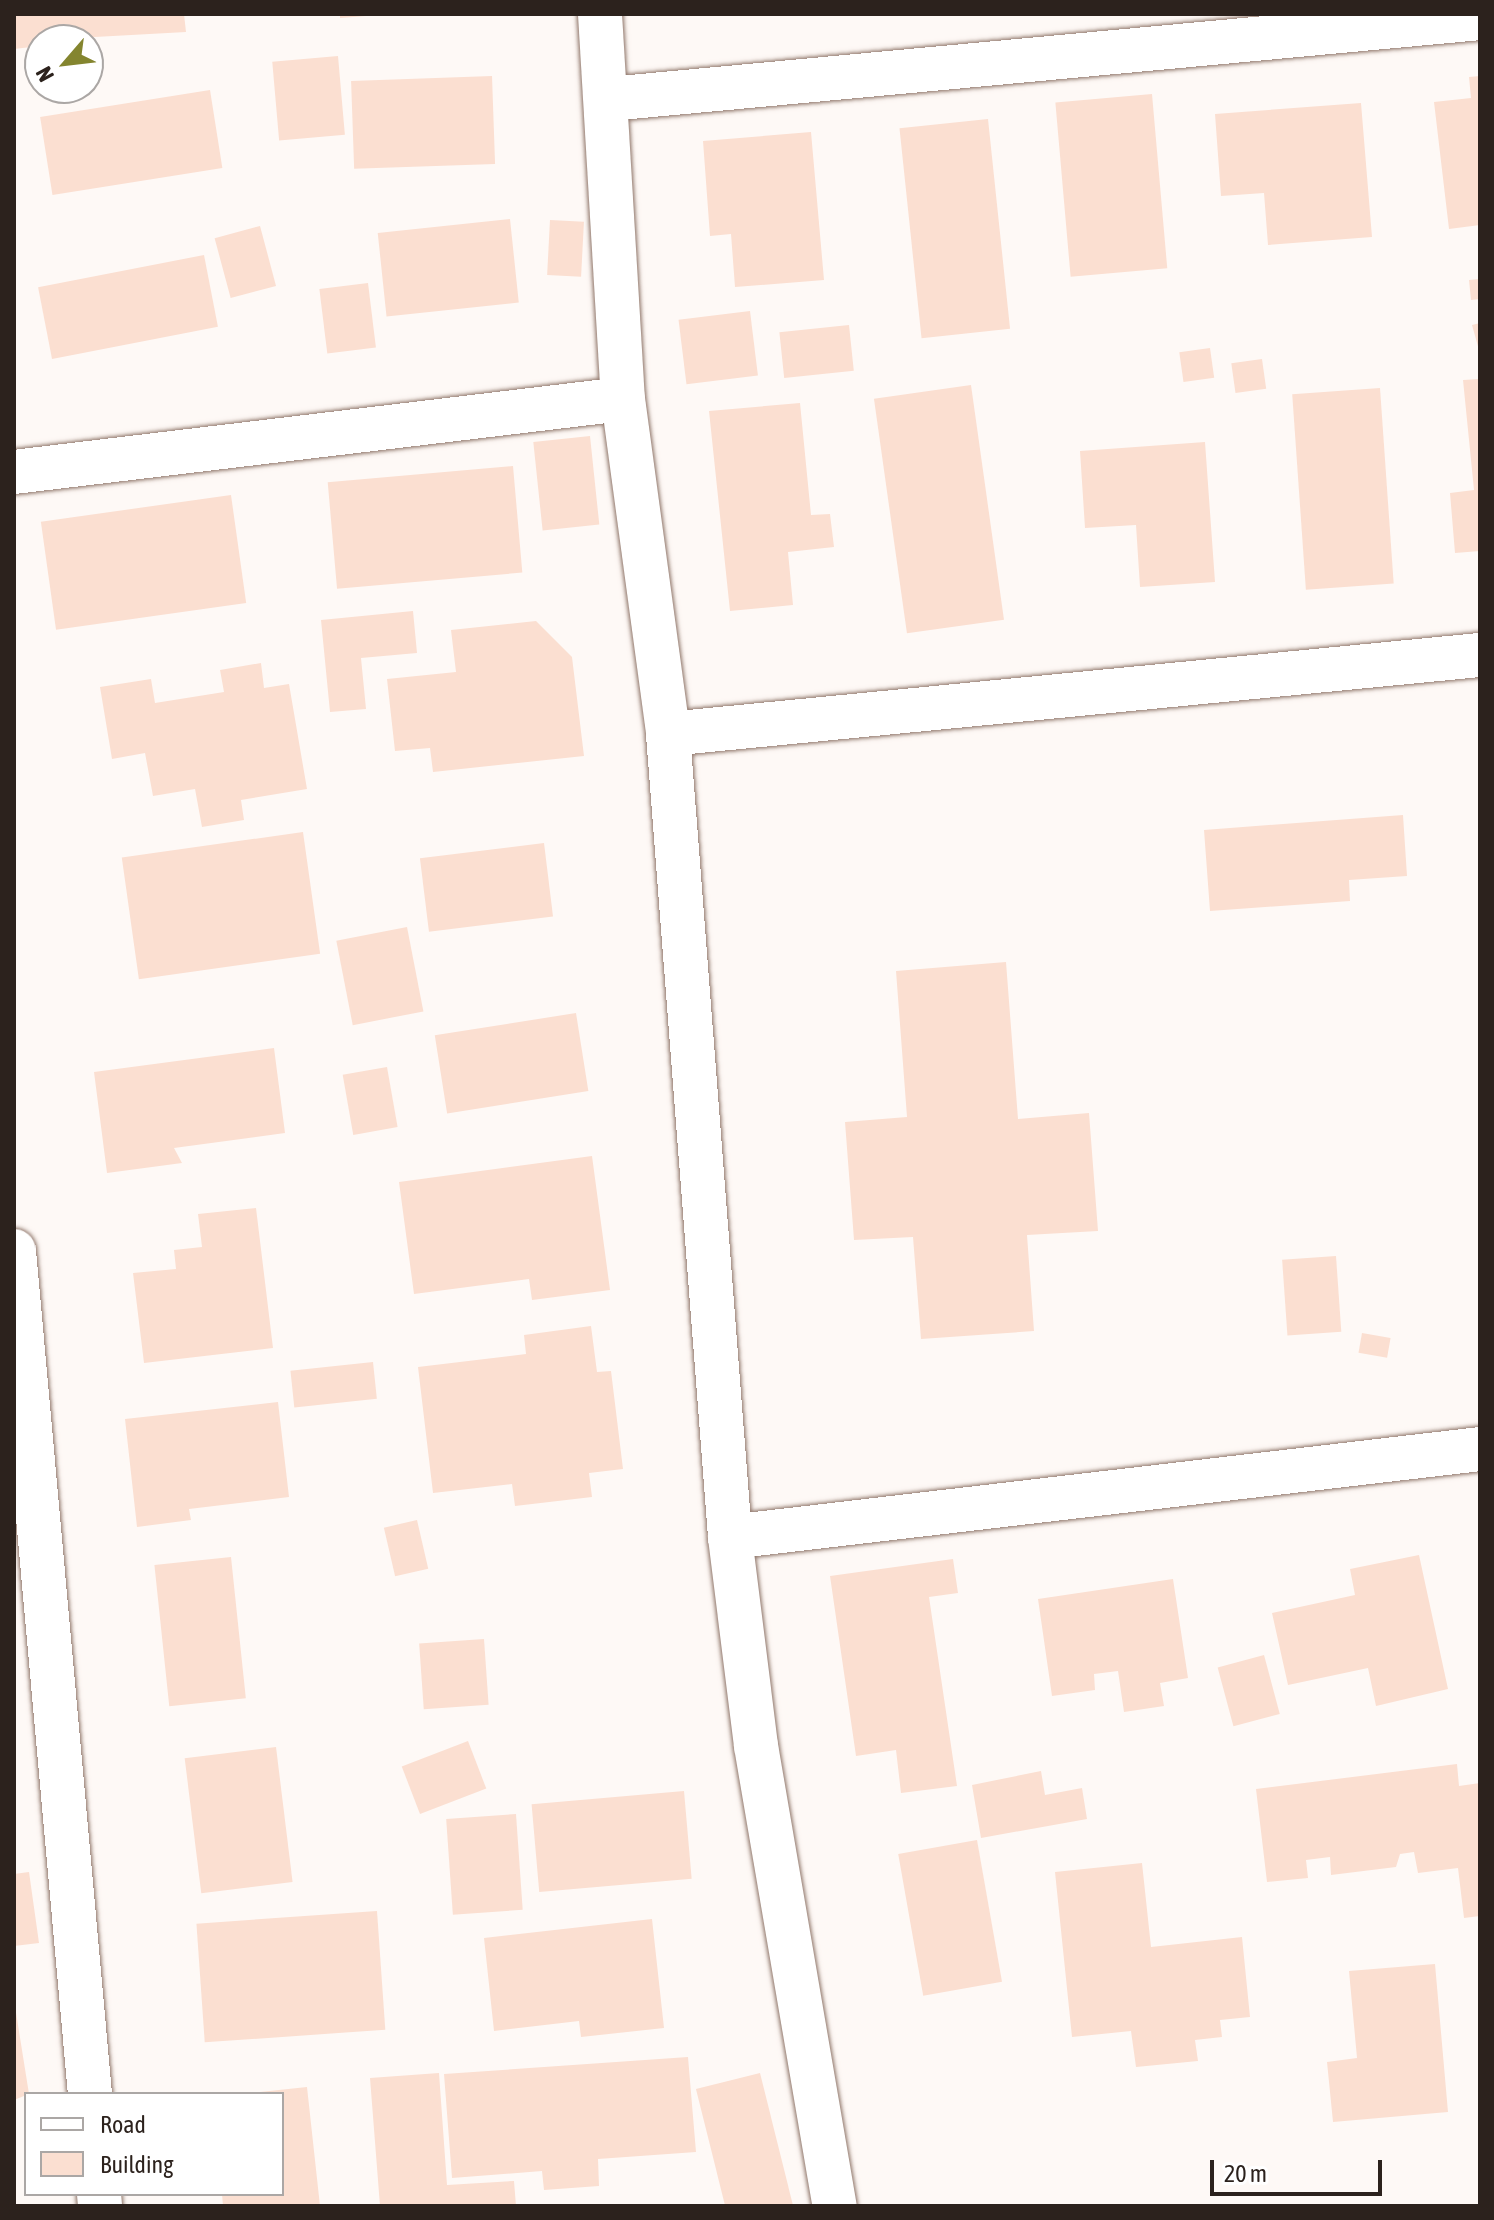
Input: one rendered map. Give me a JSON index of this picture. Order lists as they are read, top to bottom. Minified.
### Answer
{"legend":["Road","Building"],"scale_bar":"20 m","north":"bottom left"}
